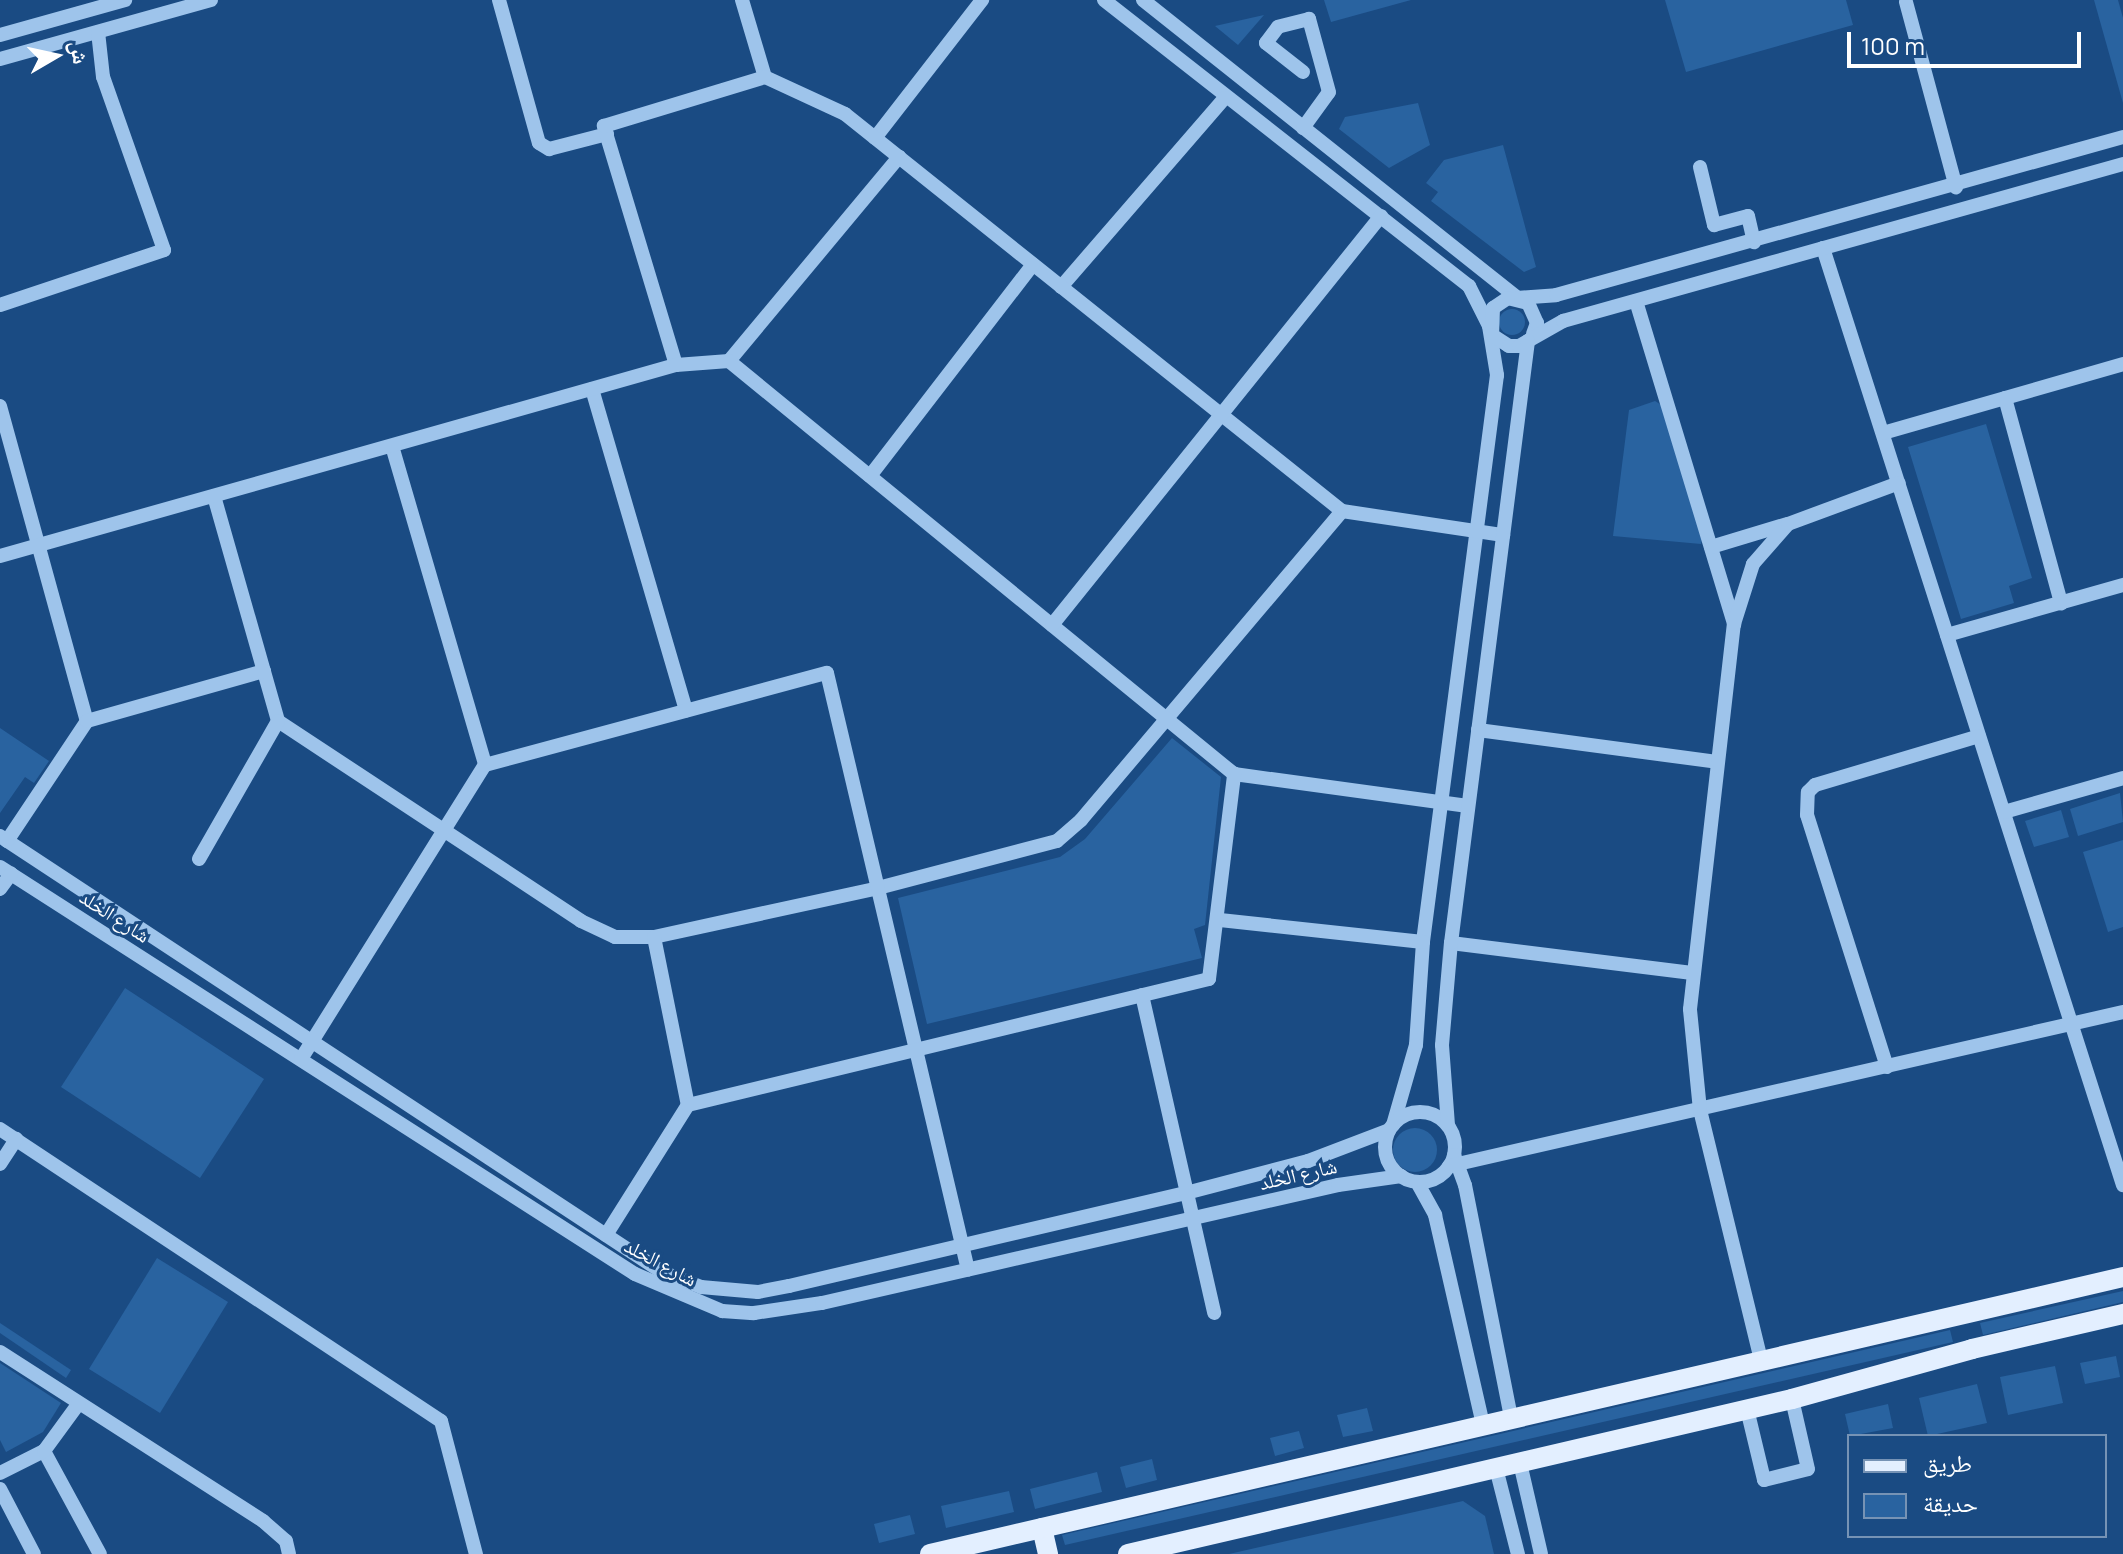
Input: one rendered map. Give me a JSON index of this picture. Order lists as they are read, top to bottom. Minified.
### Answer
{"streets":{"street":["شارع الخلد"]},"legend":["طريق","حديقة"],"scale_bar":"100 m","north":"right"}
